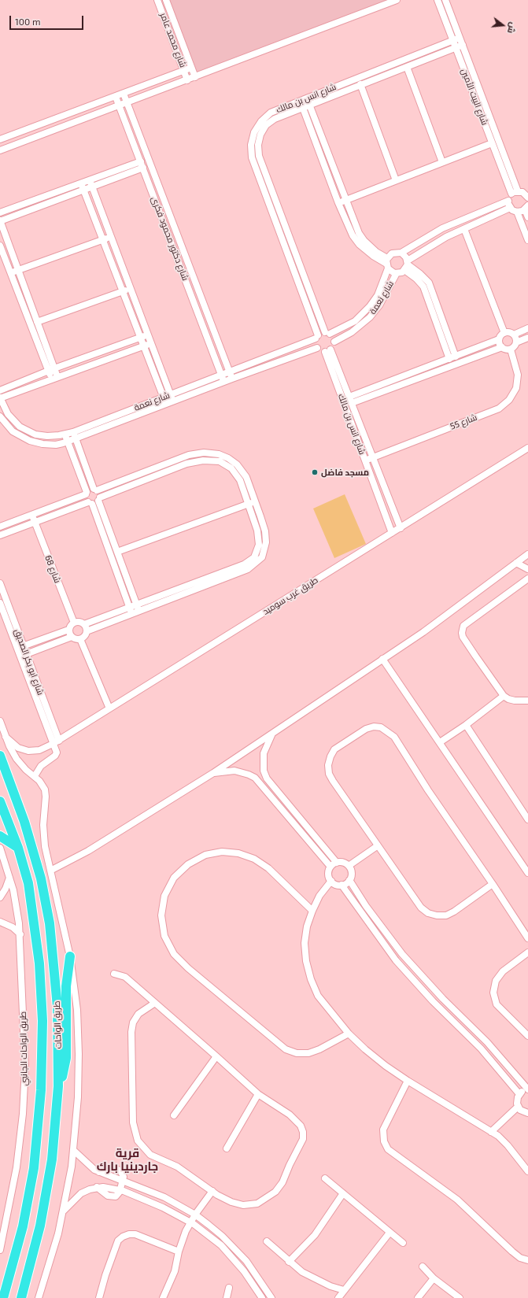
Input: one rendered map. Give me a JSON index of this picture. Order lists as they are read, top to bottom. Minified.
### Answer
{"streets":{"highway":["طريق الواحات"],"street":["شارع محمد عامر","شارع البيت الأمين","شارع انس بن مالك","شارع دكتور محمود فكرى","شارع نعمة","شارع 55","شارع 68","طريق غرب سوميد","شارع ابو بكر الصديق","طريق الواحات الجانبي"]},"crossings":[["شارع البيت الأمين","شارع انس بن مالك"],["شارع انس بن مالك","شارع نعمة"],["شارع انس بن مالك","شارع 55"],["شارع انس بن مالك","طريق غرب سوميد"],["شارع دكتور محمود فكرى","شارع نعمة"],["طريق غرب سوميد","شارع ابو بكر الصديق"]],"districts":["قرية جاردينيا بارك"],"places":["مسجد فاضل"],"scale_bar":"100 m","north":"right"}
